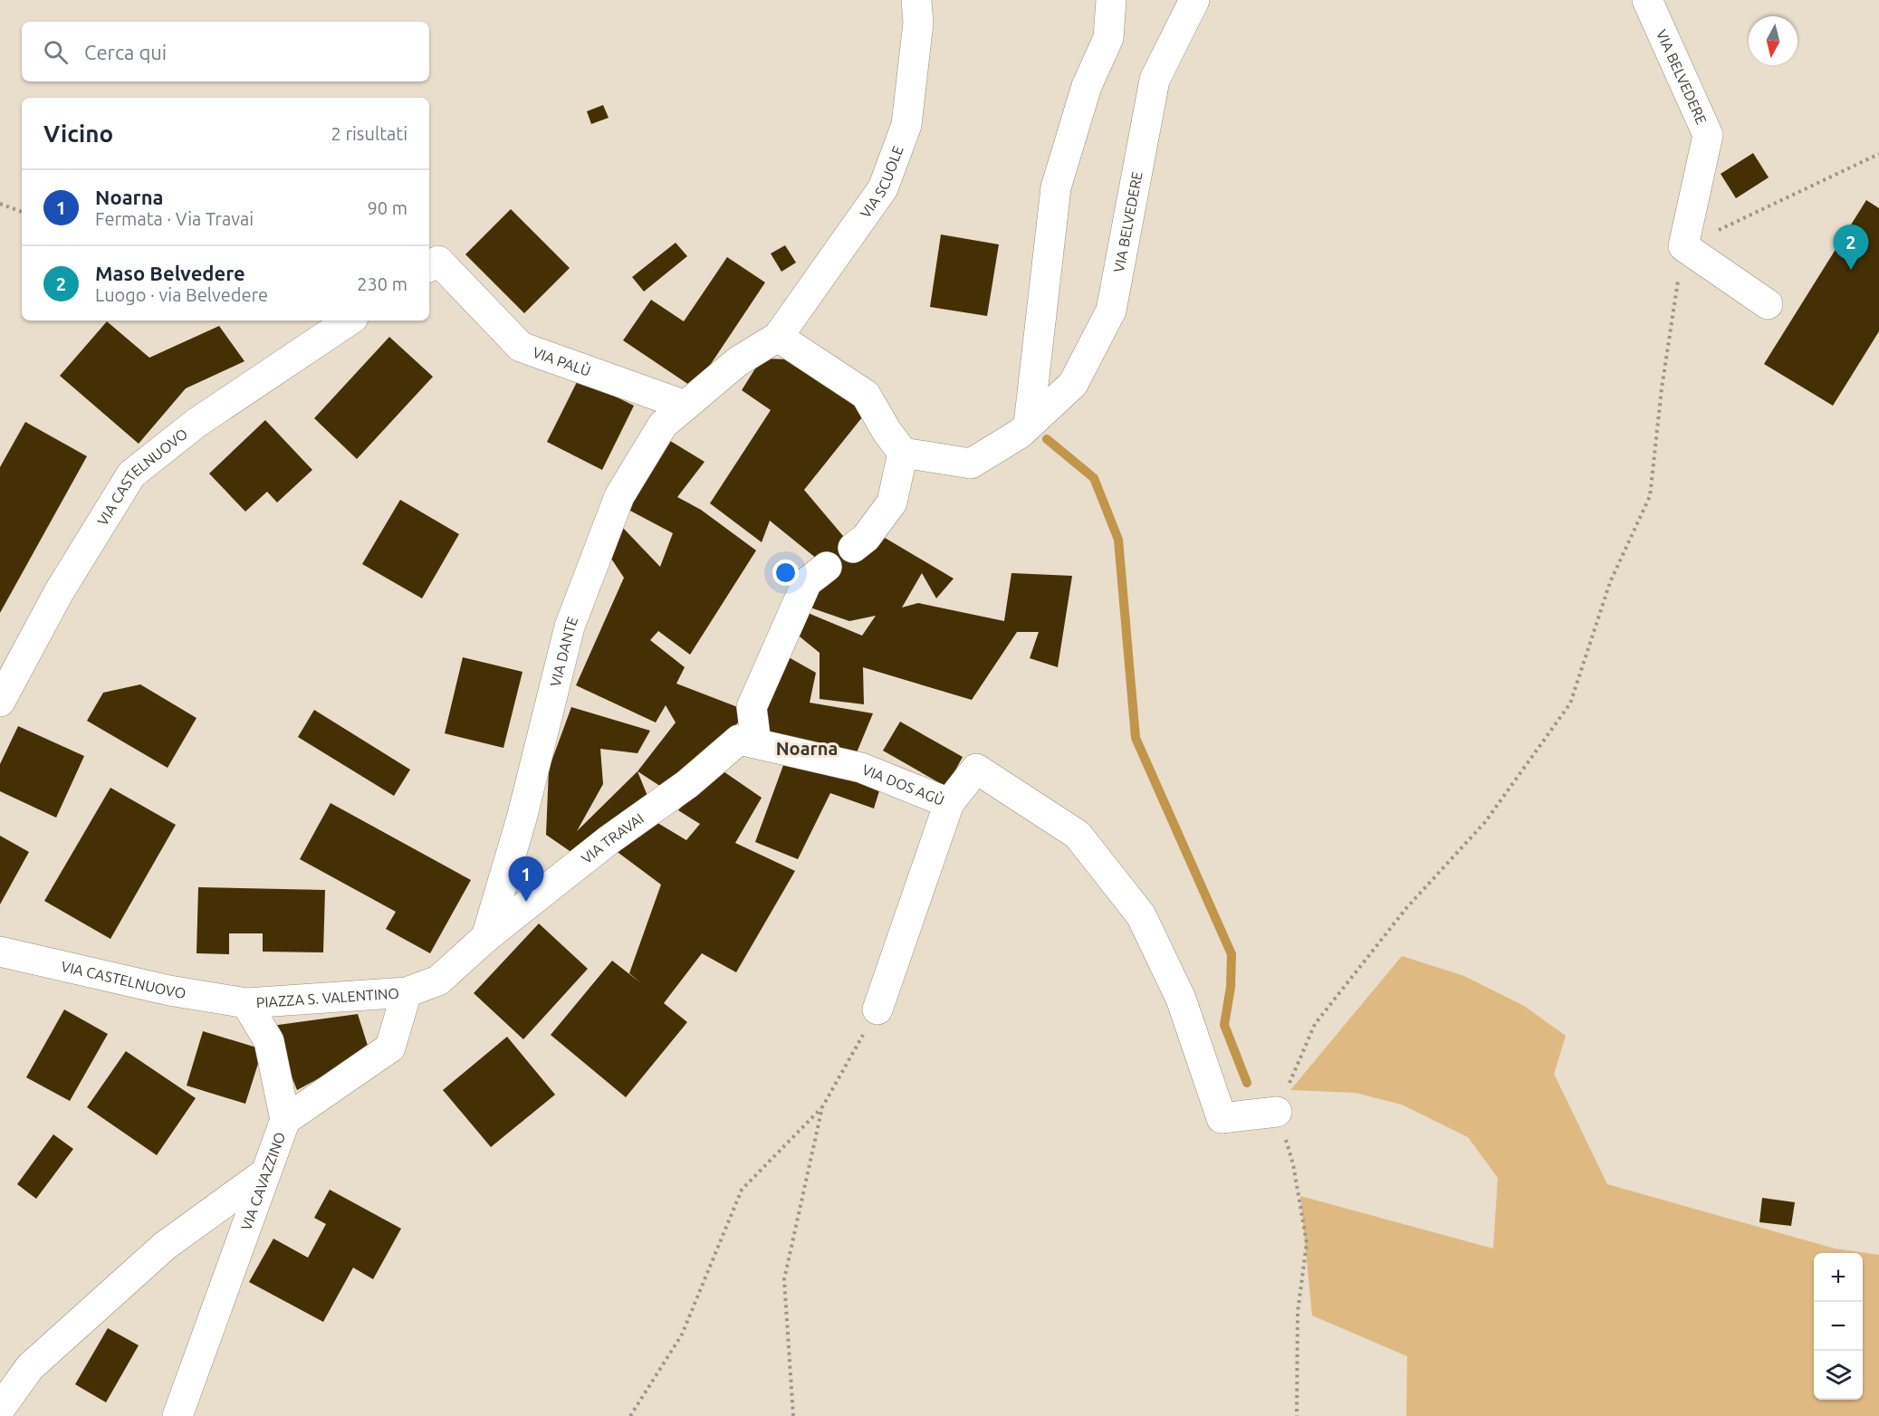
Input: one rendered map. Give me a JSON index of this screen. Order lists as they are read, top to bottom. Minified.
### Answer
{"streets":{"street":["VIA BELVEDERE","VIA SCUOLE","VIA PALÙ","VIA CASTELNUOVO","VIA DANTE","VIA DOS AGÙ","VIA TRAVAI","PIAZZA S. VALENTINO","VIA CAVAZZINO"]},"crossings":[["VIA SCUOLE","VIA DANTE"],["VIA PALÙ","VIA DANTE"],["VIA CASTELNUOVO","PIAZZA S. VALENTINO"],["VIA DANTE","VIA TRAVAI"],["VIA DOS AGÙ","VIA TRAVAI"],["PIAZZA S. VALENTINO","VIA CAVAZZINO"]],"districts":["Noarna"],"north":"bottom","page":{"search":"Cerca qui","heading":["Vicino","2 risultati"],"list":[{"mark":"1","name":"Noarna","note":"Fermata · Via Travai","value":"90 m"},{"mark":"2","name":"Maso Belvedere","note":"Luogo · via Belvedere","value":"230 m"}],"pins":["2","1"],"map_buttons":["+","−"]}}
